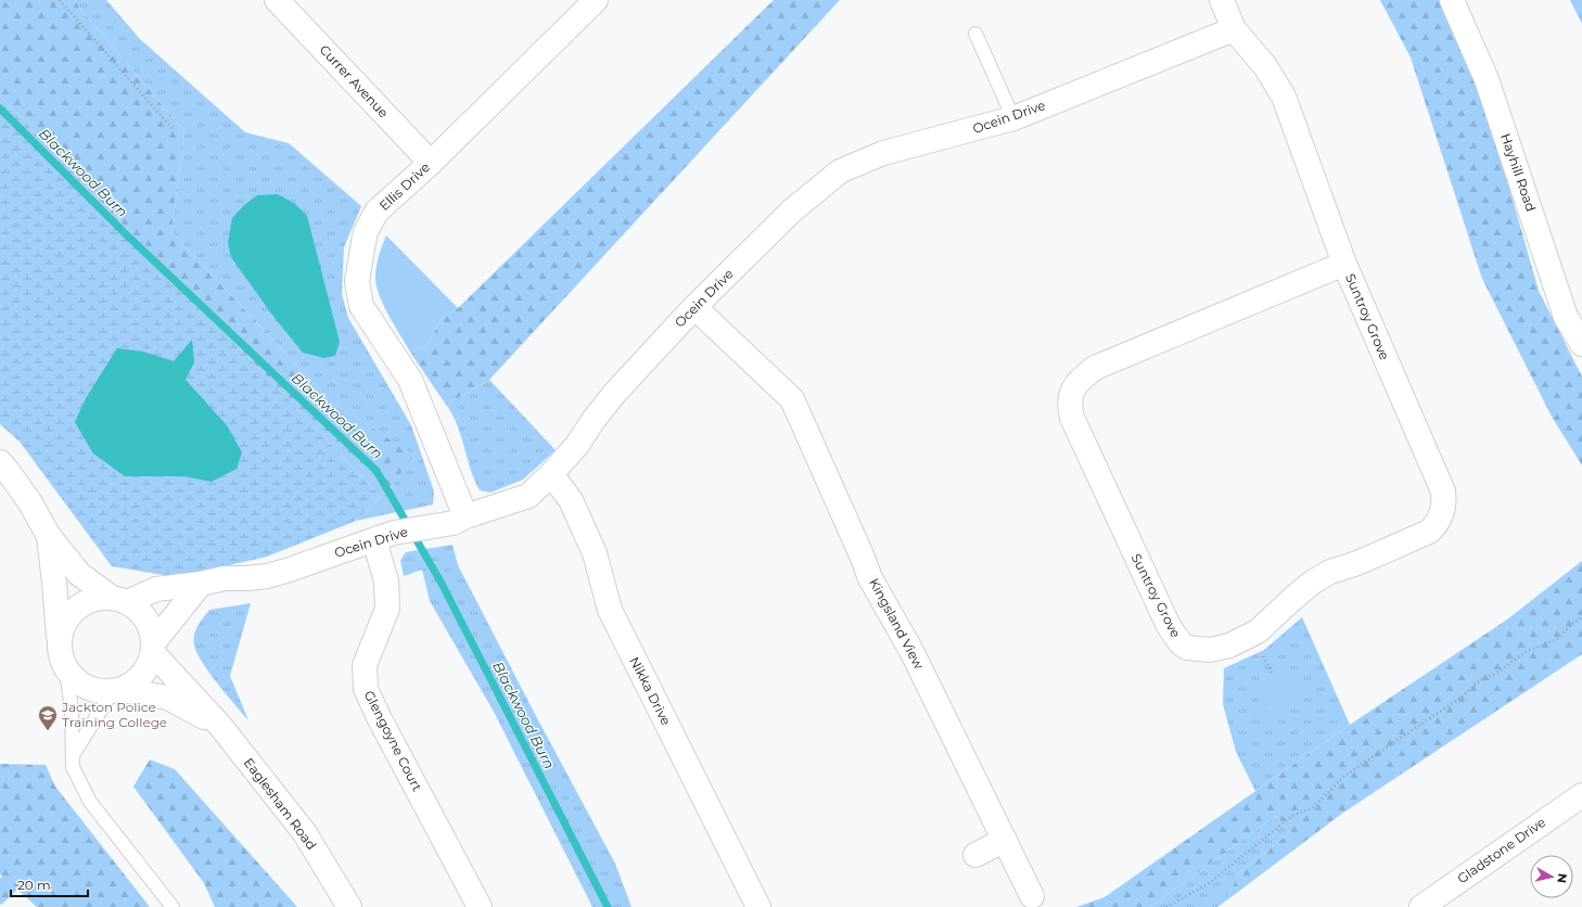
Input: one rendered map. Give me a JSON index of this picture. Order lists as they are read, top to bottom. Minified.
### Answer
{"streets":{"street":["Currer Avenue","Ocein Drive","Hayhill Road","Ellis Drive","Suntroy Grove","Kingsland View","Nikka Drive","Glengoyne Court","Eaglesham Road","Gladstone Drive"]},"crossings":[["Currer Avenue","Ellis Drive"],["Ocein Drive","Ellis Drive"],["Ocein Drive","Suntroy Grove"],["Ocein Drive","Kingsland View"],["Ocein Drive","Nikka Drive"],["Ocein Drive","Glengoyne Court"],["Ocein Drive","Eaglesham Road"]],"water":["Blackwood Burn"],"places":{"school or university":["Jackton Police Training College"]},"scale_bar":"20 m","north":"right"}
